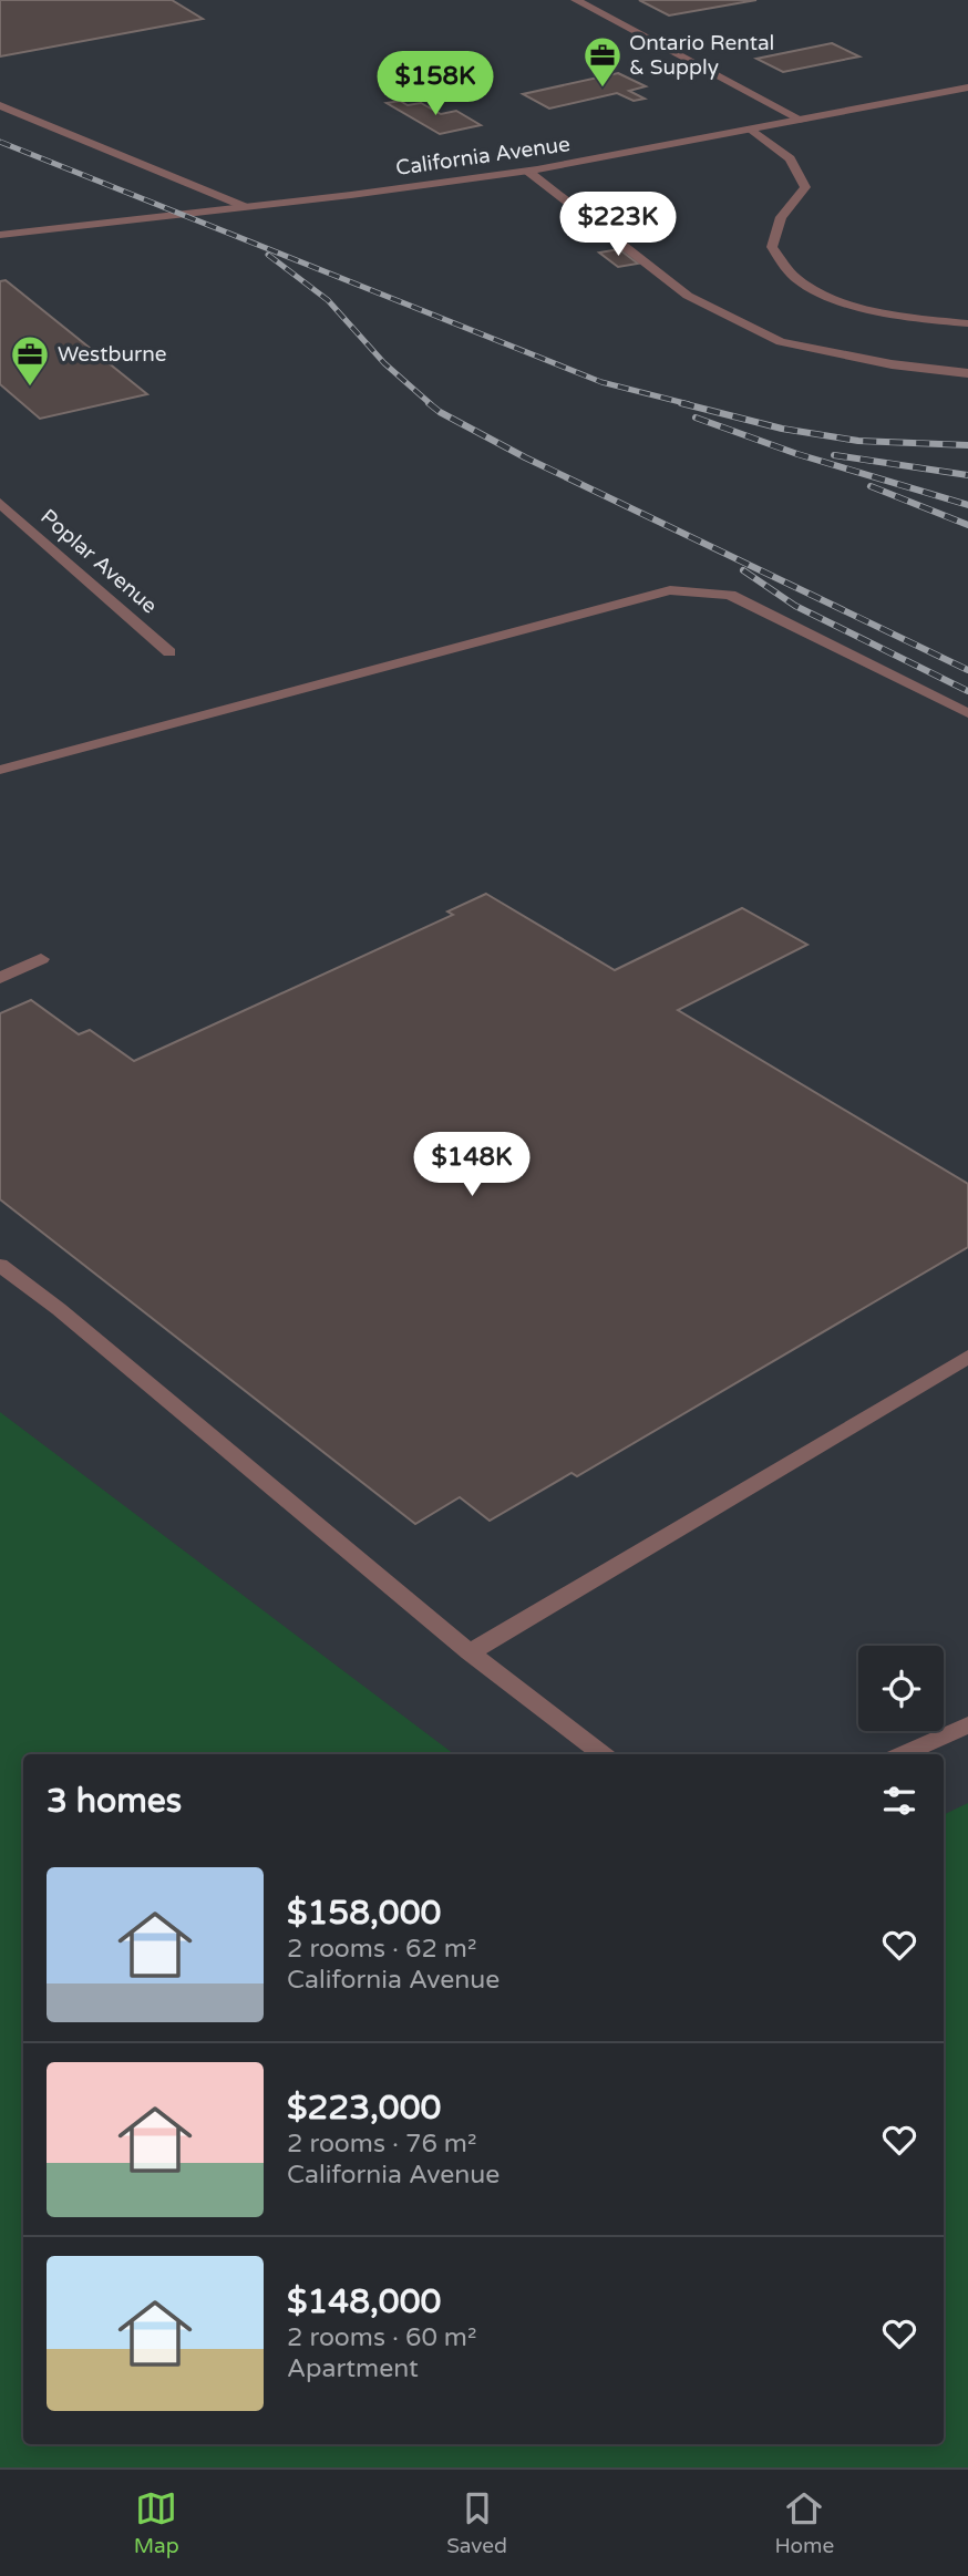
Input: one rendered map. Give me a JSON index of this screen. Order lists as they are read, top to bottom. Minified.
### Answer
{"streets":{"street":["California Avenue","Poplar Avenue"]},"places":{"office":["Ontario Rental & Supply","Westburne"]},"page":{"price":["$158K","$223K","$148K"],"heading":"3 homes","list":[{"name":"$158,000","note":"2 rooms · 62 m² · California Avenue"},{"name":"$223,000","note":"2 rooms · 76 m² · California Avenue"},{"name":"$148,000","note":"2 rooms · 60 m² · Apartment"}],"tabs":["Map","Saved","Home"]}}
